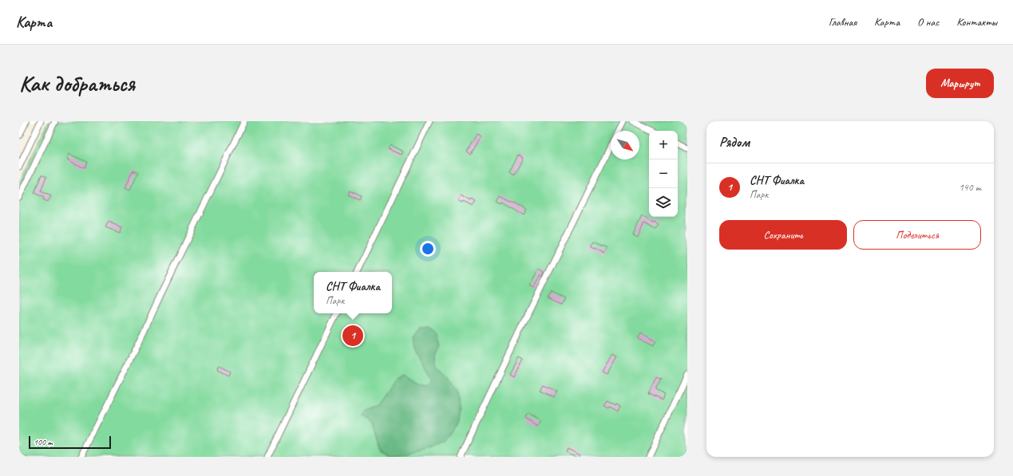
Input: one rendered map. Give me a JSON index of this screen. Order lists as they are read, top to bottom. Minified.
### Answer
{"scale_bar":"100 m","north":"bottom right","page":{"header":"Карта","nav":["Главная","Карта","О нас","Контакты"],"buttons":["Маршрут",["Сохранить","Поделиться"]],"title":"Как добраться","heading":"Рядом","map_buttons":["+","−"],"list":[{"mark":"1","name":"СНТ Фиалка","note":"Парк","value":"140 m"}],"popup":["СНТ Фиалка","Парк"],"pins":"1","scale":"100 m"}}
